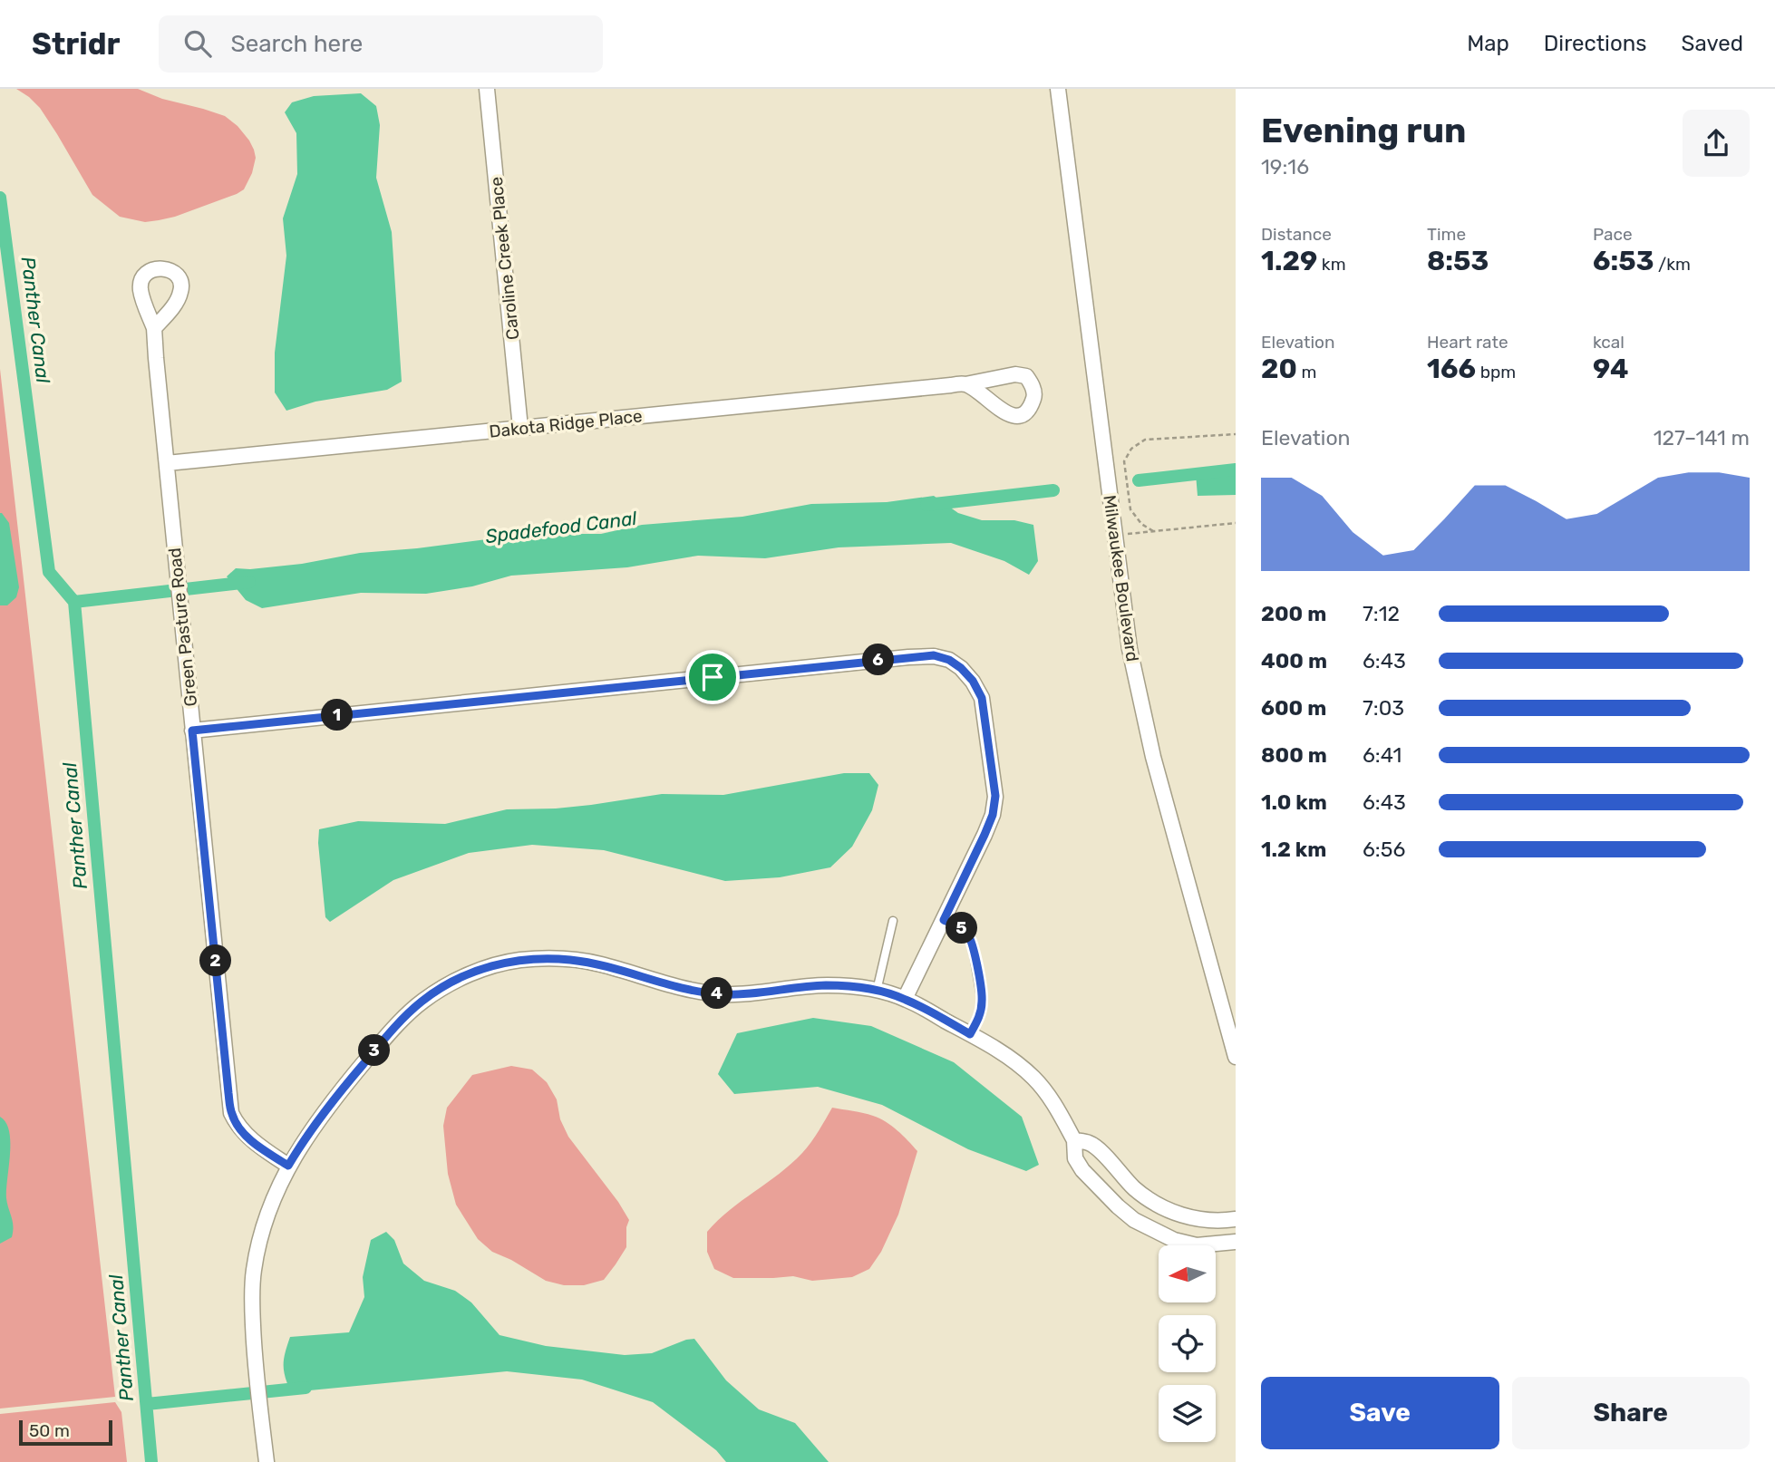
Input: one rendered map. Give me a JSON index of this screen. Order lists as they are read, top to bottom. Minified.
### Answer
{"streets":{"street":["Caroline Creek Place","Dakota Ridge Place","Milwaukee Boulevard","Green Pasture Road"]},"crossings":[["Caroline Creek Place","Dakota Ridge Place"],["Dakota Ridge Place","Green Pasture Road"]],"water":["Panther Canal","Spadefood Canal"],"scale_bar":"50 m","north":"left","page":{"header":"Stridr","search":"Search here","nav":["Map","Directions","Saved"],"heading":["Evening run","19:16"],"stats":[["Distance","1.29 km"],["Time","8:53"],["Pace","6:53 /km"],["Elevation","20 m"],["Heart rate","166 bpm"],["kcal","94"]],"chart":["Elevation","127–141 m"],"list":[{"name":"200 m","note":"7:12"},{"name":"400 m","note":"6:43"},{"name":"600 m","note":"7:03"},{"name":"800 m","note":"6:41"},{"name":"1.0 km","note":"6:43"},{"name":"1.2 km","note":"6:56"}],"pins":["6","1","5","2","4","3"],"buttons":["Save","Share"],"scale":"50 m"}}
